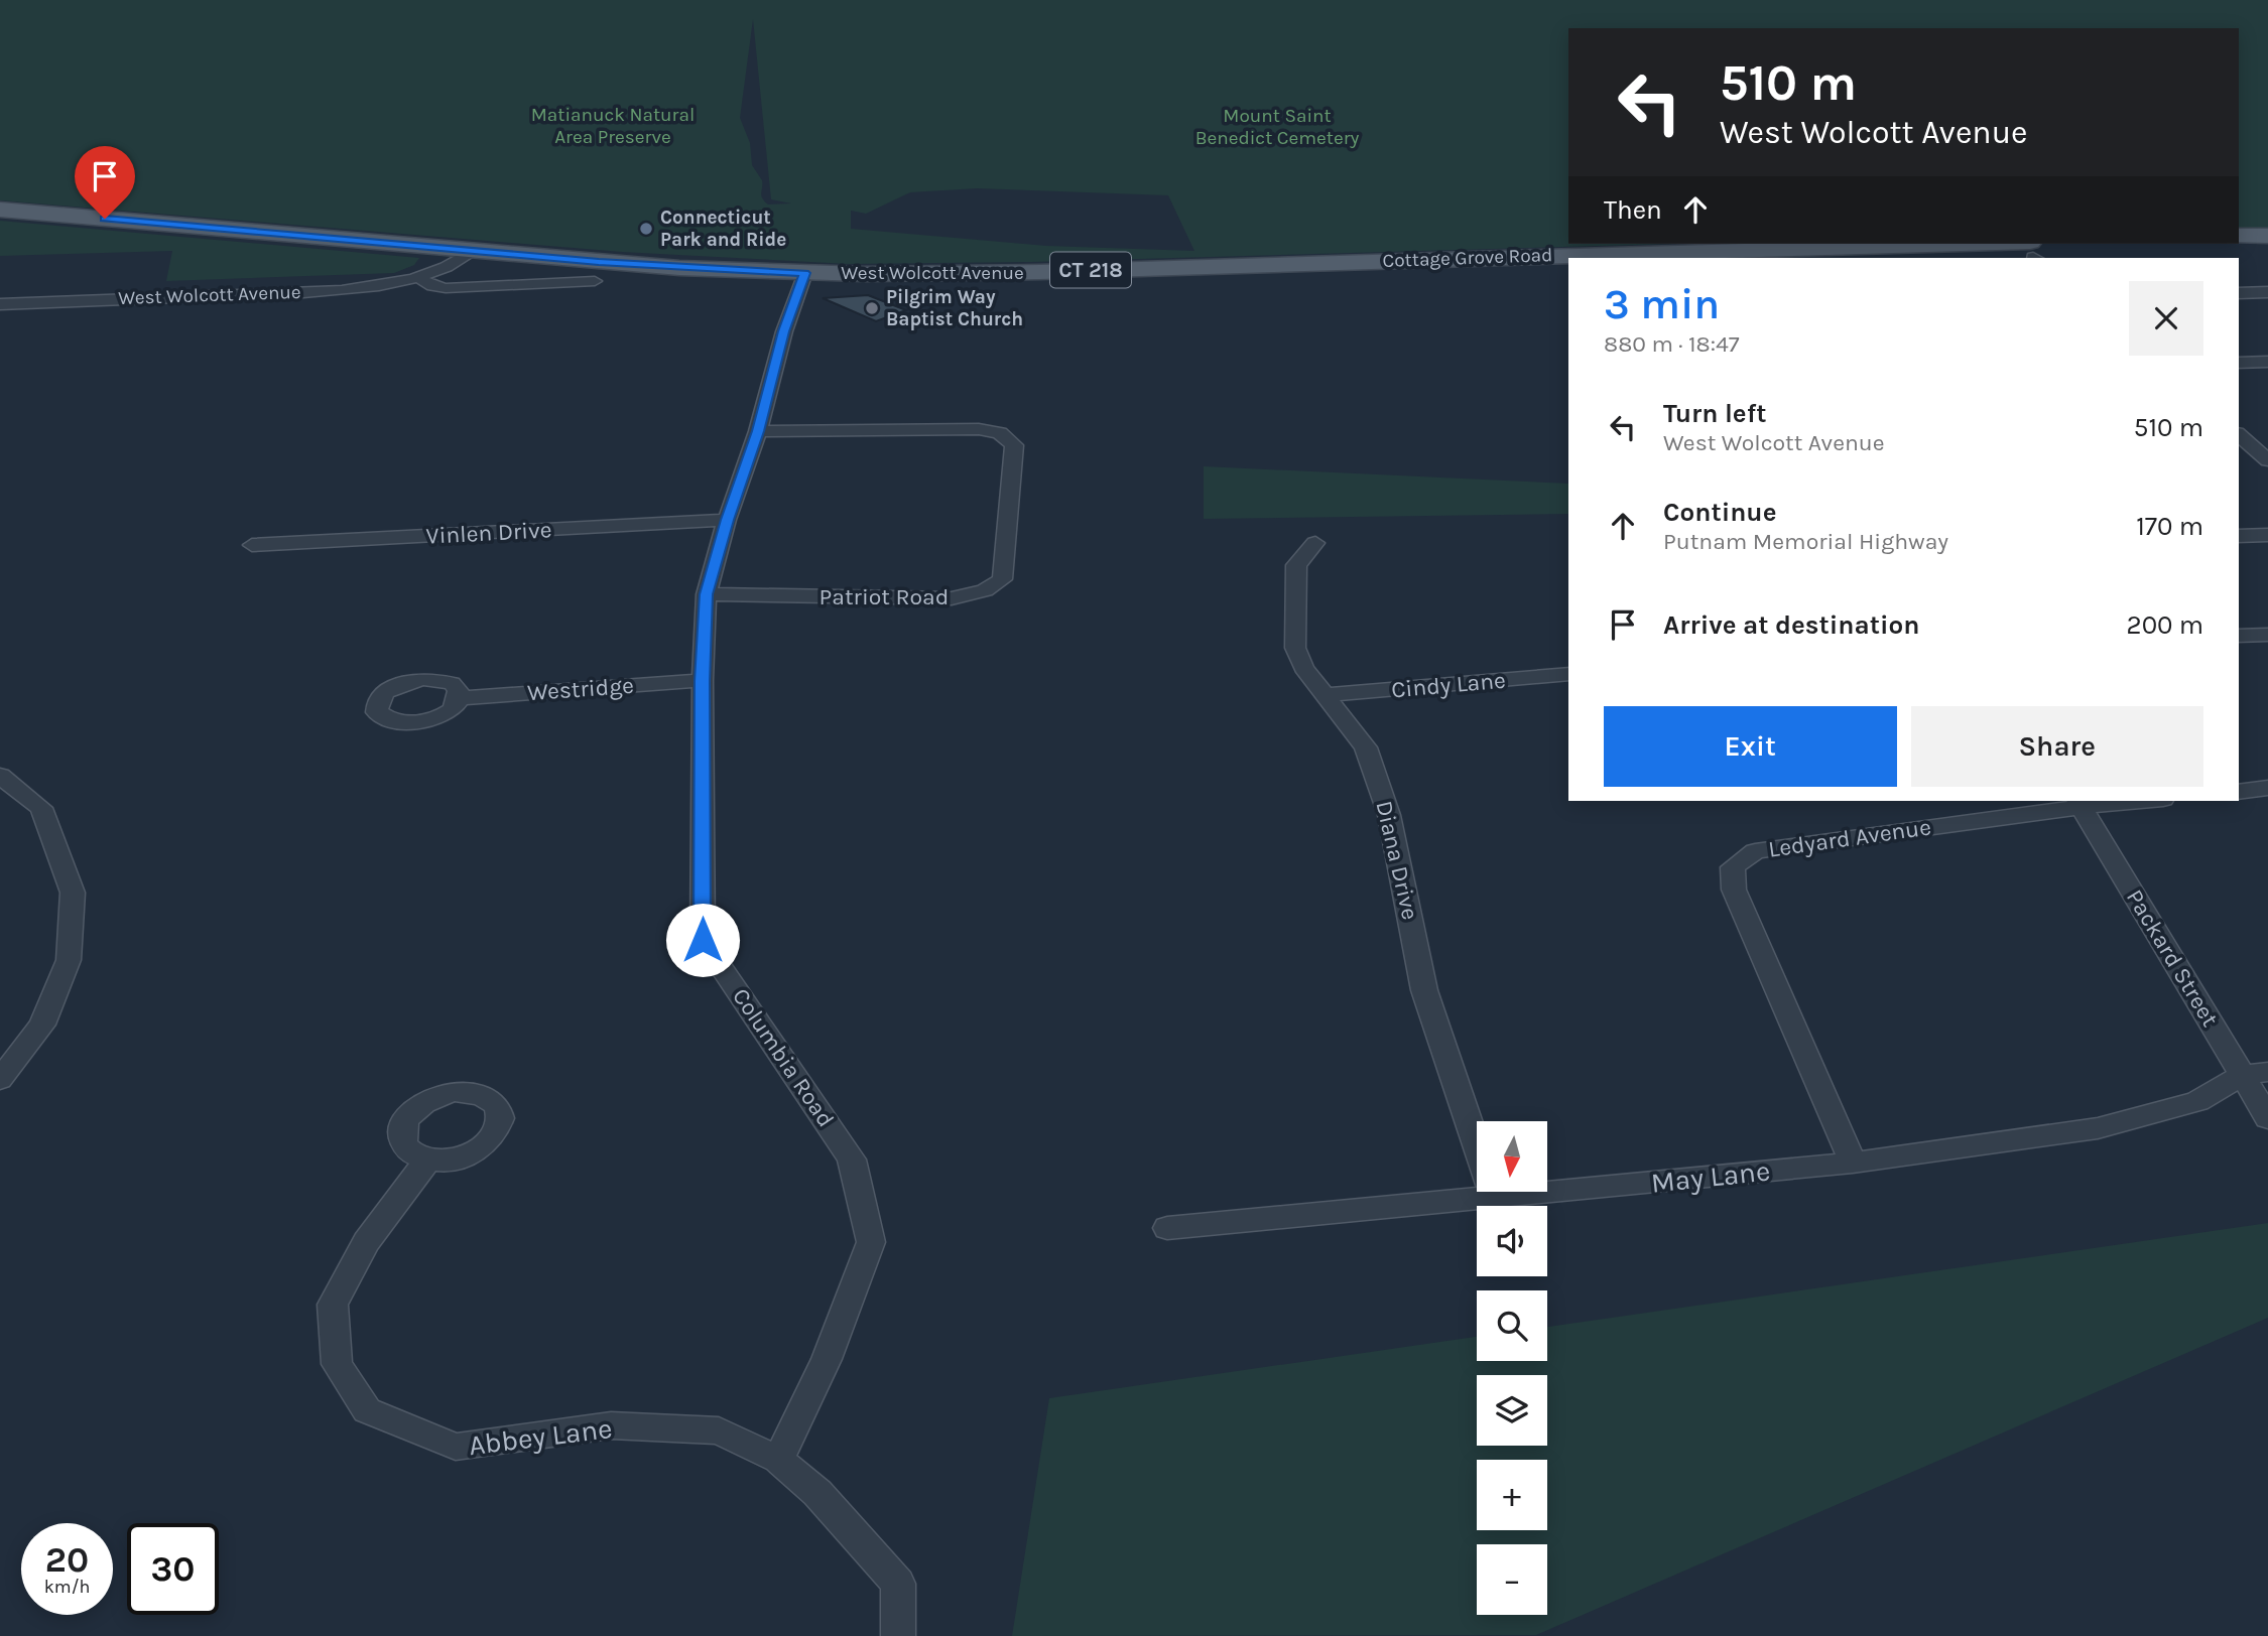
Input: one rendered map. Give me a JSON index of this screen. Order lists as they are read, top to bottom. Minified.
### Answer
{"streets":{"main road":["Cottage Grove Road","CT 218","West Wolcott Avenue"],"street":["Vinlen Drive","Patriot Road","Cindy Lane","Westridge","Ledyard Avenue","Diana Drive","Packard Street","Columbia Road","May Lane","Abbey Lane"]},"crossings":[["Cottage Grove Road","West Wolcott Avenue"],["CT 218","West Wolcott Avenue"],["West Wolcott Avenue","Columbia Road"],["Vinlen Drive","Columbia Road"],["Patriot Road","Columbia Road"],["Cindy Lane","Diana Drive"],["Westridge","Columbia Road"],["Ledyard Avenue","Packard Street"],["Ledyard Avenue","May Lane"],["Diana Drive","May Lane"],["Packard Street","May Lane"],["Columbia Road","Abbey Lane"]],"parks":["Matianuck Natural Area Preserve","Mount Saint Benedict Cemetery"],"places":["Connecticut Park and Ride","Pilgrim Way Baptist Church"],"north":"bottom","page":{"turn":["510 m","West Wolcott Avenue"],"then":"Then","heading":["3 min","880 m · 18:47"],"list":[{"name":"Turn left","note":"West Wolcott Avenue","value":"510 m"},{"name":"Continue","note":"Putnam Memorial Highway","value":"170 m"},{"name":"Arrive at destination","value":"200 m"}],"buttons":["Exit","Share"],"map_buttons":["+","−"],"speed":"20 km/h","limit":"30"}}
